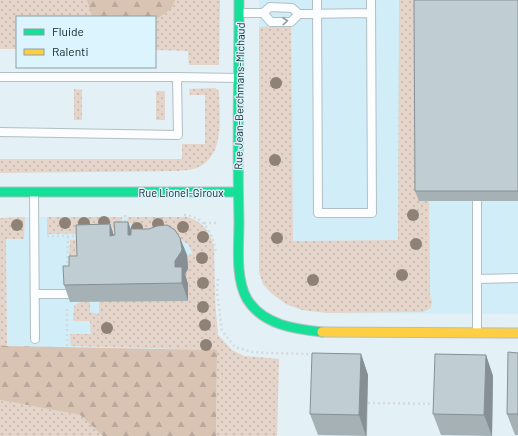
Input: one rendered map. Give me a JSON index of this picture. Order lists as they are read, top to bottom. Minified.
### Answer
{"streets":{"street":["Rue Jean-Berchmans-Michaud","Rue Lionel-Giroux"]},"crossings":[["Rue Jean-Berchmans-Michaud","Rue Lionel-Giroux"]],"legend":["Fluide","Ralenti"]}
